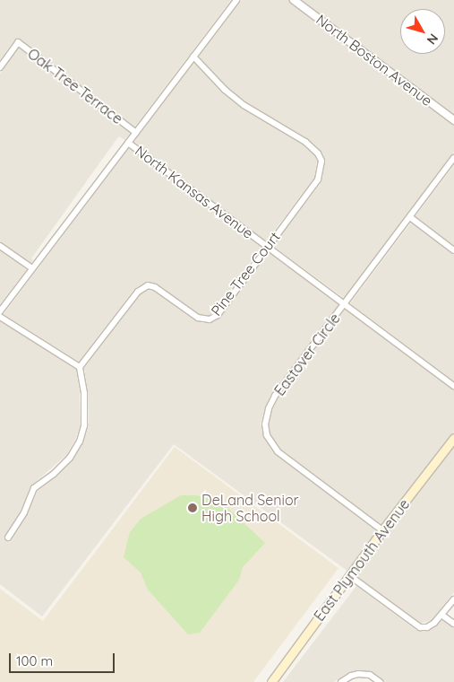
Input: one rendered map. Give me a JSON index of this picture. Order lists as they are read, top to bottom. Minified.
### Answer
{"streets":{"main road":["East Plymouth Avenue"],"street":["North Boston Avenue","Oak Tree Terrace","North Kansas Avenue","Pine Tree Court","Eastover Circle"]},"crossings":[["North Kansas Avenue","Pine Tree Court"],["North Kansas Avenue","Eastover Circle"],["Eastover Circle","East Plymouth Avenue"]],"places":["DeLand Senior High School"],"scale_bar":"100 m","north":"bottom right"}
